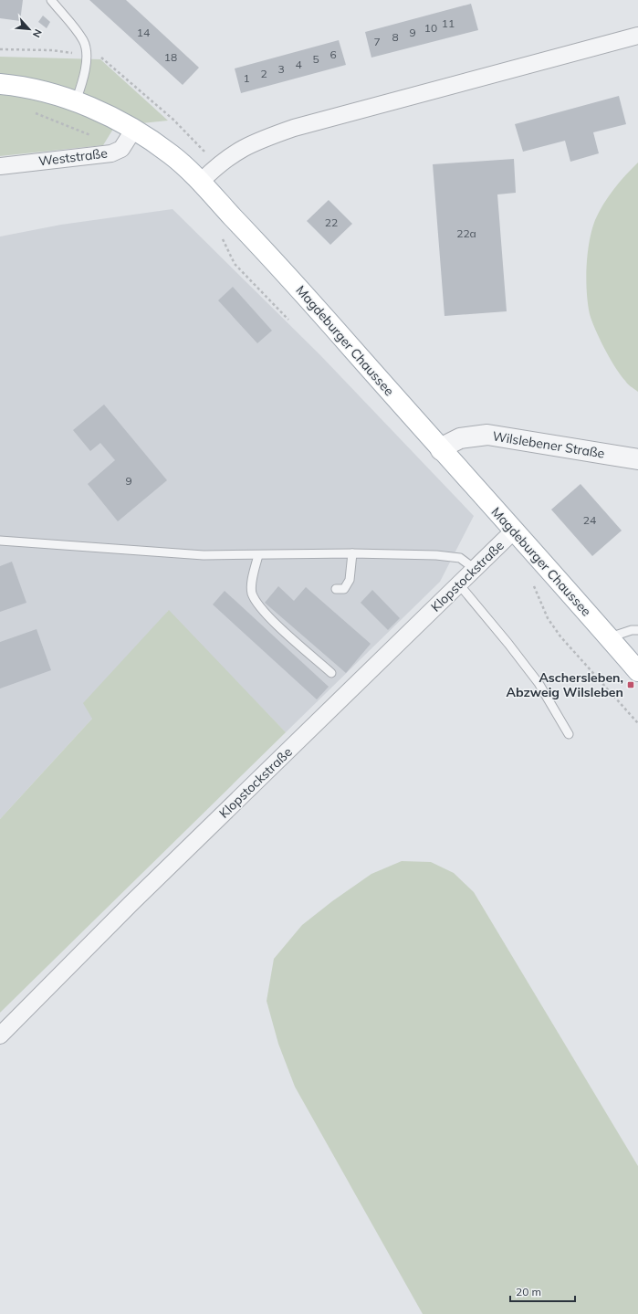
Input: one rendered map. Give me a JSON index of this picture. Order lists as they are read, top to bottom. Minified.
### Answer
{"streets":{"main road":["Magdeburger Chaussee"],"street":["Weststraße","Wilslebener Straße","Klopstockstraße"]},"crossings":[["Weststraße","Magdeburger Chaussee"],["Magdeburger Chaussee","Wilslebener Straße"],["Magdeburger Chaussee","Klopstockstraße"]],"places":{"transit":["Aschersleben, Abzweig Wilsleben"]},"house_numbers":["11","10","14","9","8","7","6","18","5","4","3","2","1","22","22a","9","24"],"scale_bar":"20 m","north":"bottom right"}
